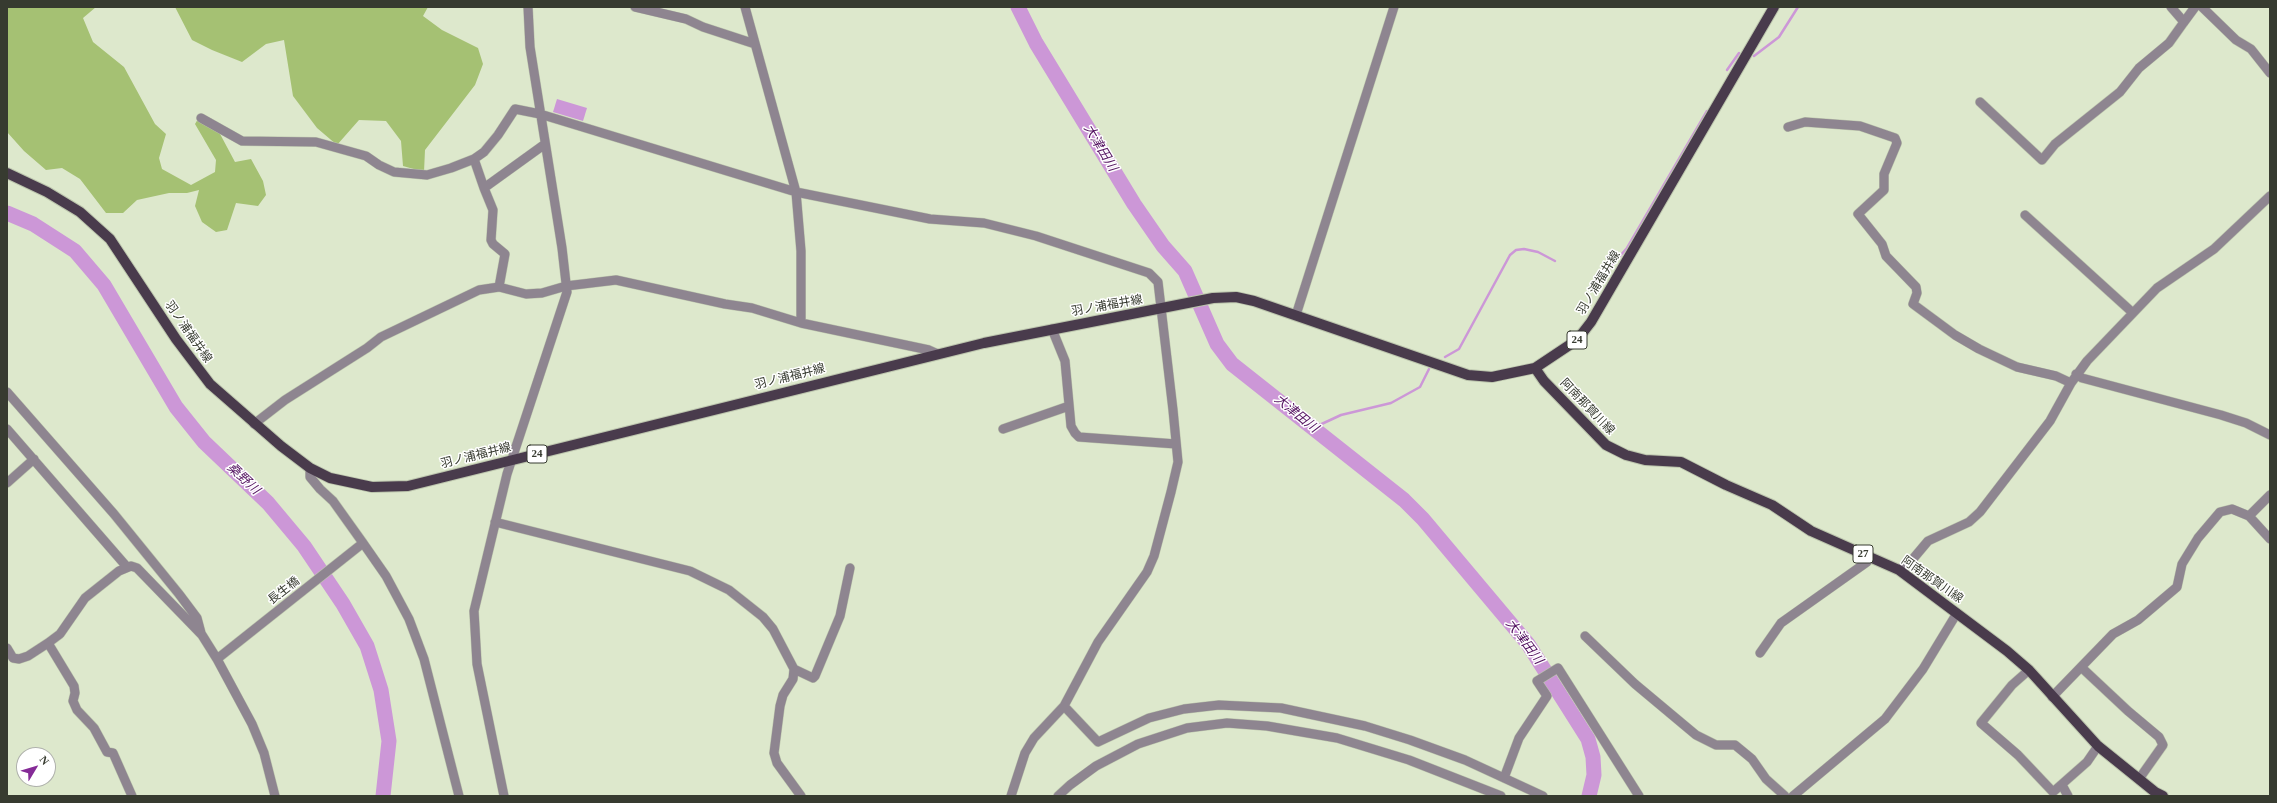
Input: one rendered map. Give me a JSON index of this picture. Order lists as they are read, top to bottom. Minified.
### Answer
{"streets":{"main road":["羽ノ浦福井線","24","阿南那賀川線","27"],"street":["長生橋"]},"crossings":[["羽ノ浦福井線","阿南那賀川線"]],"water":["大津田川","桑野川"],"north":"top right"}
